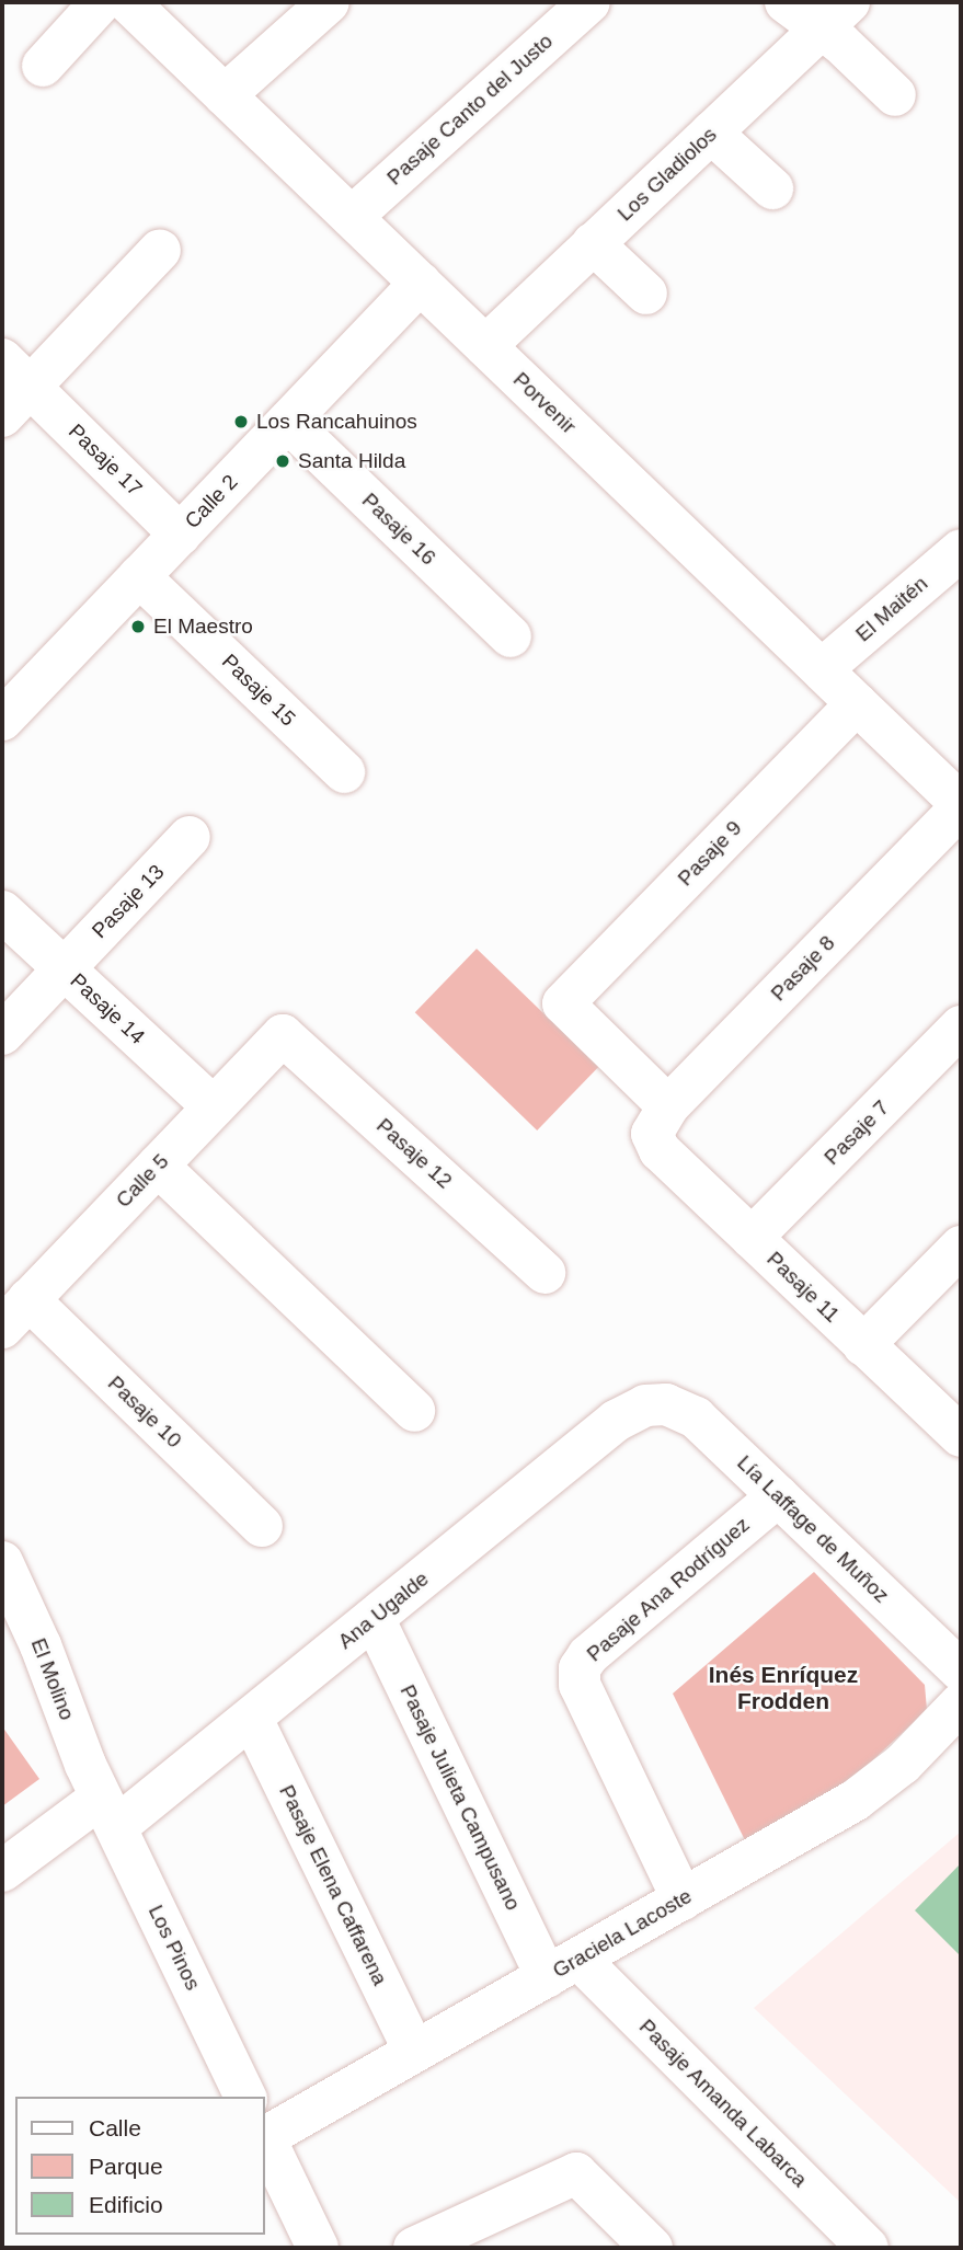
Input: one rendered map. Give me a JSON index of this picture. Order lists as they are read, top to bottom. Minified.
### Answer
{"streets":{"street":["Pasaje Canto del Justo","Los Gladiolos","Porvenir","Pasaje 17","Calle 2","Pasaje 16","El Maitén","Pasaje 15","Pasaje 9","Pasaje 13","Pasaje 8","Pasaje 14","Pasaje 7","Pasaje 12","Calle 5","Pasaje 11","Pasaje 10","Lía Laffage de Muñoz","Pasaje Ana Rodríguez","Ana Ugalde","El Molino","Pasaje Julieta Campusano","Pasaje Elena Caffarena","Graciela Lacoste","Los Pinos","Pasaje Amanda Labarca"]},"crossings":[["Pasaje Canto del Justo","Porvenir"],["Los Gladiolos","Porvenir"],["Porvenir","Calle 2"],["Porvenir","El Maitén"],["Porvenir","Pasaje 9"],["Porvenir","Pasaje 8"],["Pasaje 17","Calle 2"],["Calle 2","Pasaje 16"],["Calle 2","Pasaje 15"],["Pasaje 9","Pasaje 8"],["Pasaje 9","Pasaje 11"],["Pasaje 13","Pasaje 14"],["Pasaje 8","Pasaje 11"],["Pasaje 14","Calle 5"],["Pasaje 7","Pasaje 11"],["Pasaje 12","Calle 5"],["Calle 5","Pasaje 10"],["Lía Laffage de Muñoz","Pasaje Ana Rodríguez"],["Lía Laffage de Muñoz","Ana Ugalde"],["Pasaje Ana Rodríguez","Graciela Lacoste"],["Ana Ugalde","El Molino"],["Ana Ugalde","Pasaje Julieta Campusano"],["Ana Ugalde","Pasaje Elena Caffarena"],["Ana Ugalde","Los Pinos"],["El Molino","Los Pinos"],["Pasaje Julieta Campusano","Graciela Lacoste"],["Pasaje Julieta Campusano","Pasaje Amanda Labarca"],["Pasaje Elena Caffarena","Graciela Lacoste"],["Graciela Lacoste","Pasaje Amanda Labarca"]],"districts":["Inés Enríquez Frodden"],"places":["Los Rancahuinos","Santa Hilda","El Maestro"],"legend":["Calle","Parque","Edificio"]}
